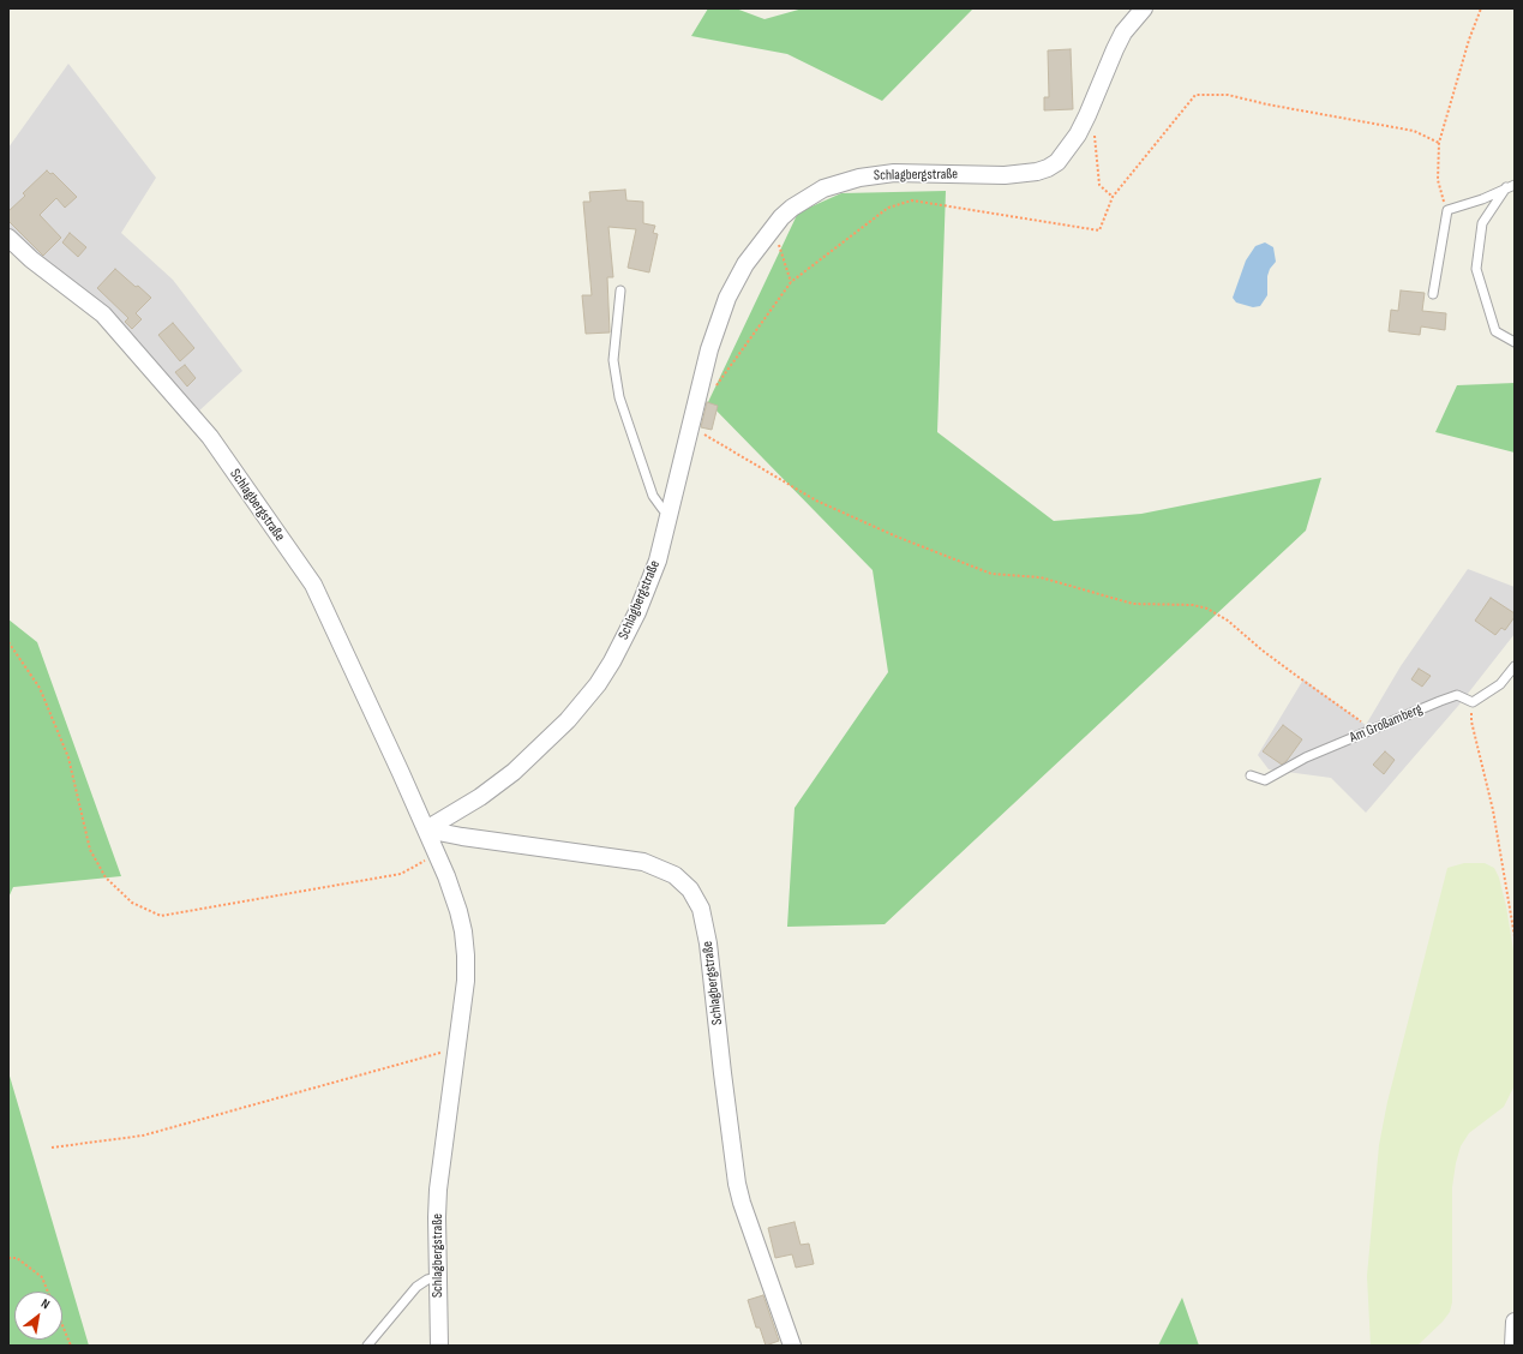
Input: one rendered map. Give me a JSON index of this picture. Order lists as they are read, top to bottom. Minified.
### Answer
{"streets":{"street":["Schlagbergstraße"],"lane":["Am Großamberg"]},"north":"top right"}
